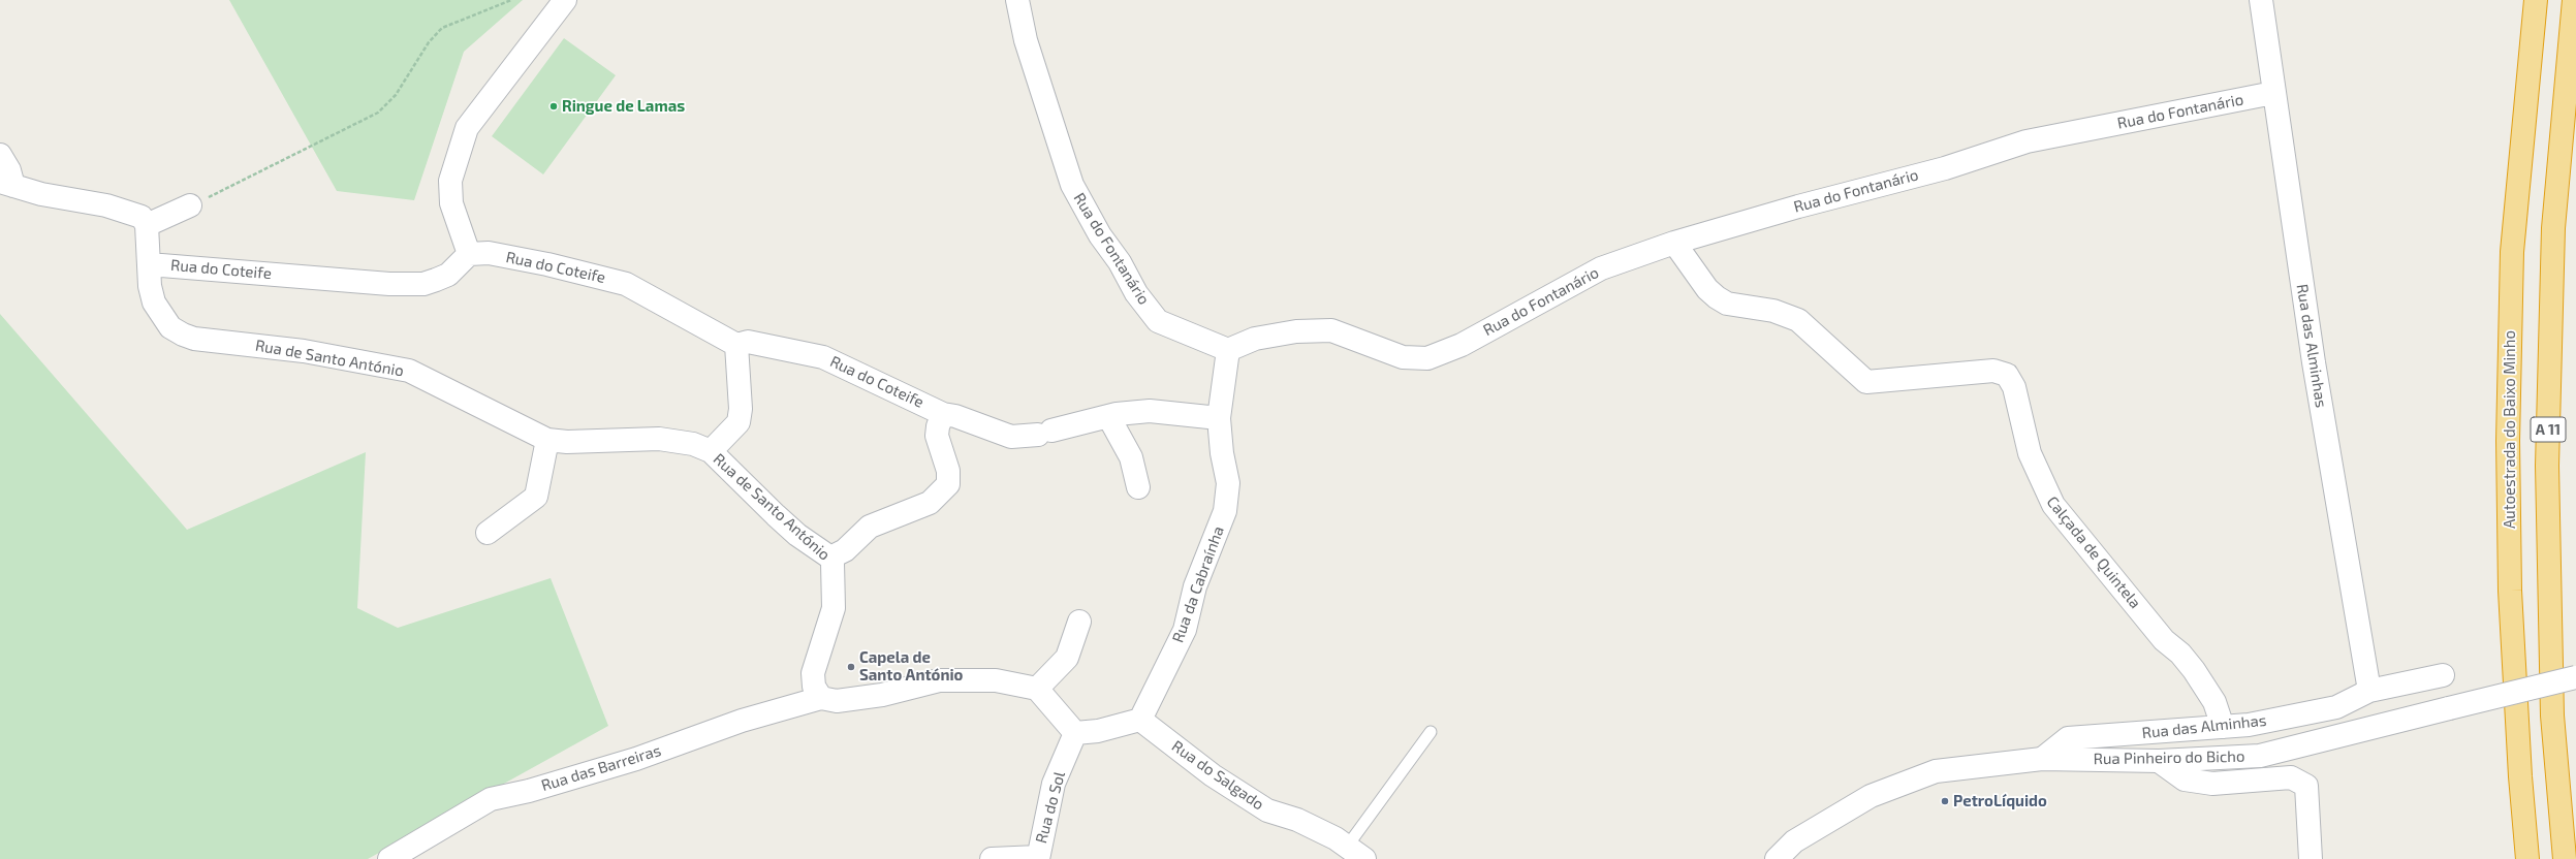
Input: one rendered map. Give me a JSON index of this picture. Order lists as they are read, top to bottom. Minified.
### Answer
{"streets":{"highway":["Autoestrada do Baixo Minho","A 11"],"street":["Rua do Fontanário","Rua do Coteife","Rua das Alminhas","Rua de Santo António","Calçada de Quintela","Rua da Cabraínha","Rua Pinheiro do Bicho","Rua das Barreiras","Rua do Salgado","Rua do Sol"]},"crossings":[["Rua do Fontanário","Rua das Alminhas"],["Rua do Fontanário","Calçada de Quintela"],["Rua do Fontanário","Rua da Cabraínha"],["Rua do Coteife","Rua de Santo António"],["Rua das Alminhas","Calçada de Quintela"],["Rua das Alminhas","Rua Pinheiro do Bicho"],["Rua de Santo António","Rua das Barreiras"],["Rua da Cabraínha","Rua do Salgado"]],"places":["Ringue de Lamas","Capela de Santo António","PetroLíquido"]}
